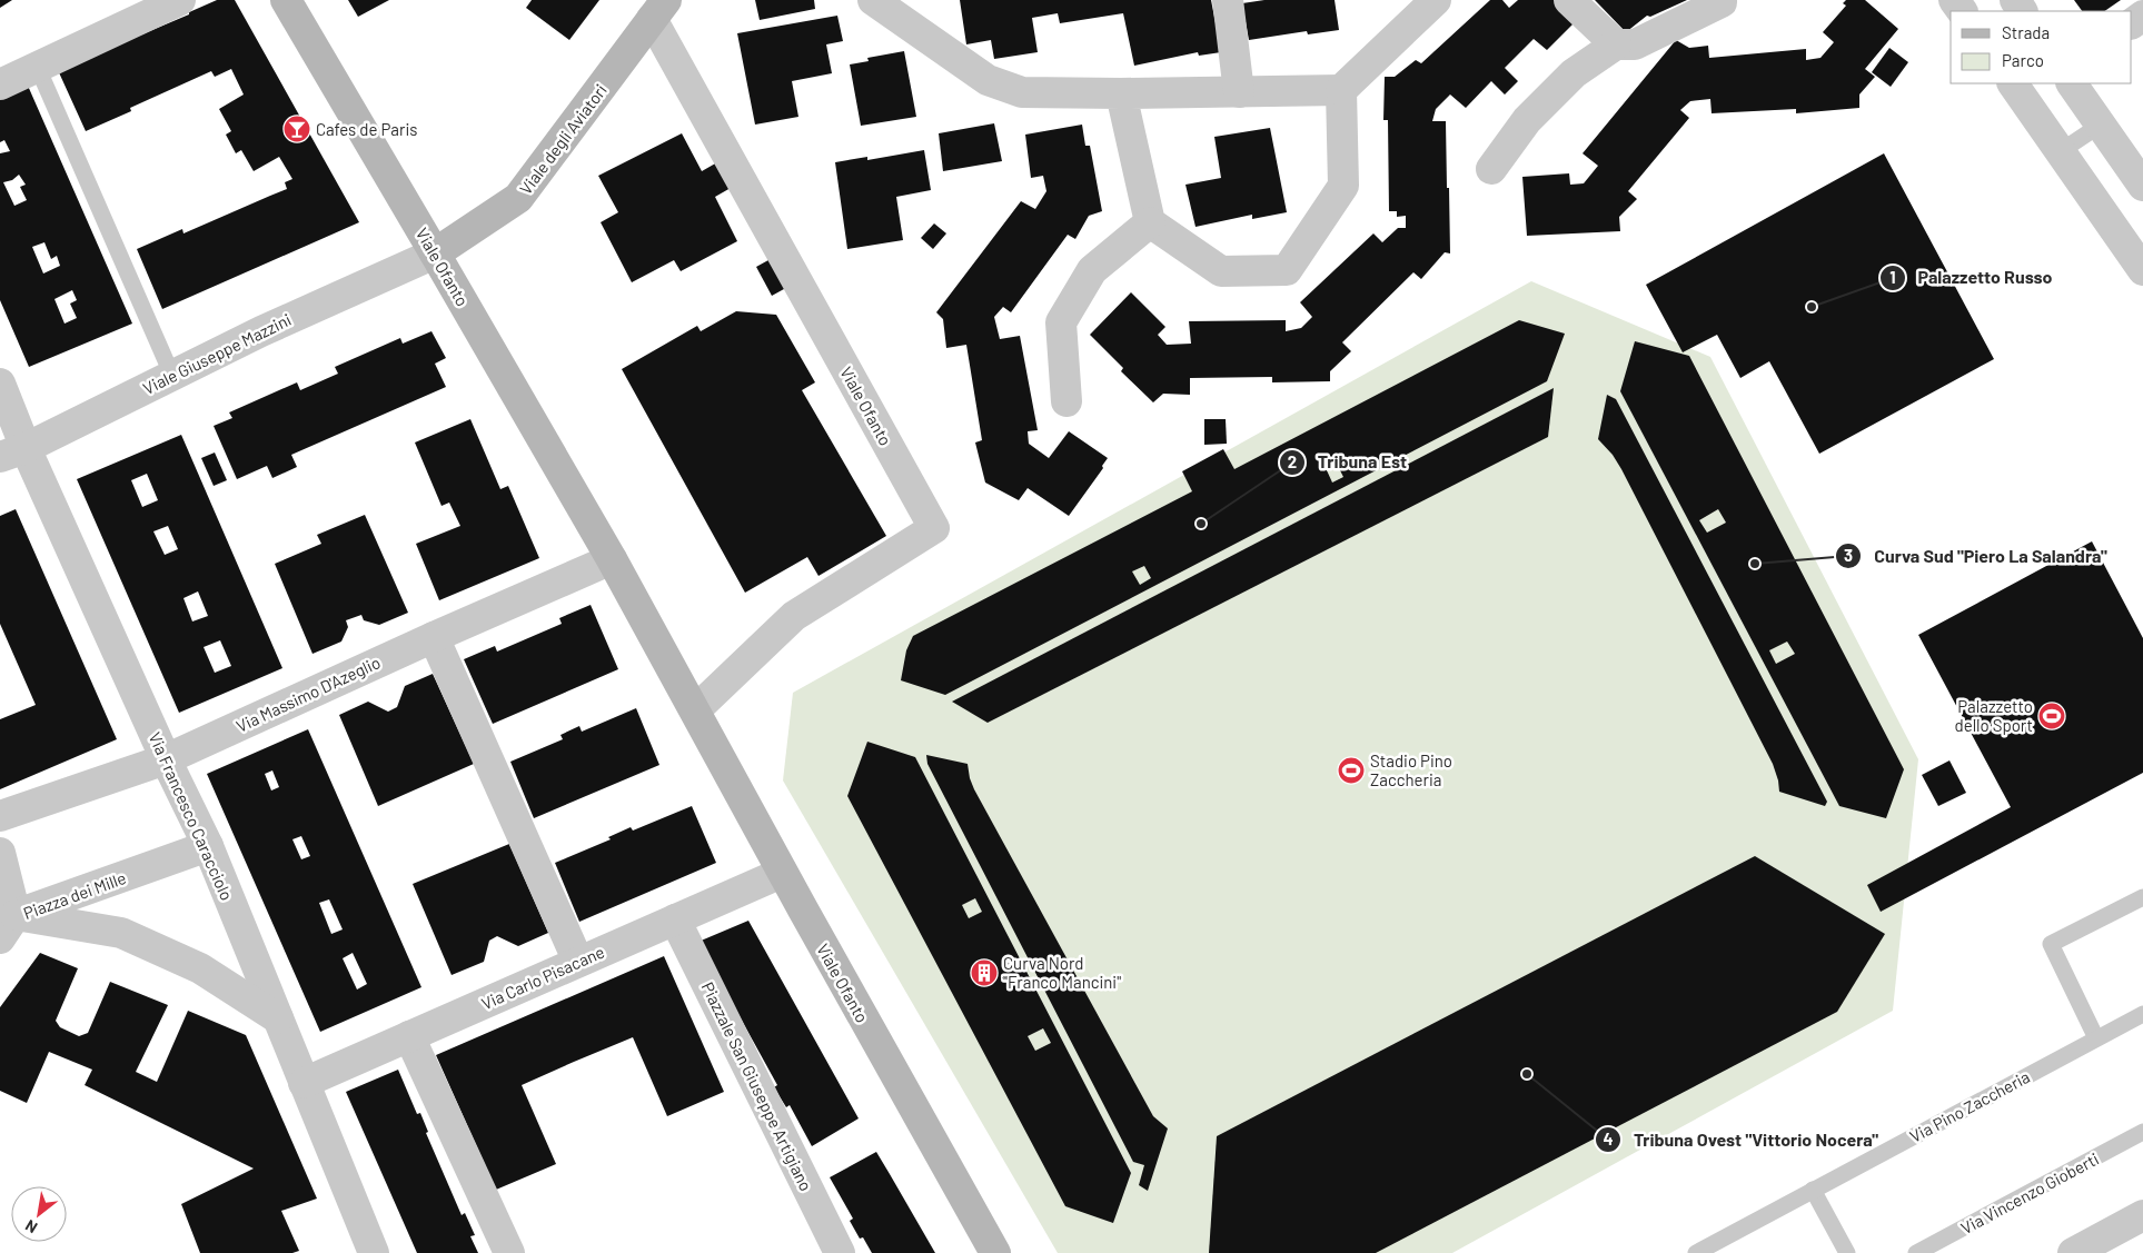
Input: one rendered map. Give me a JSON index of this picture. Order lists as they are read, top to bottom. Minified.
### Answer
{"streets":{"main road":["Viale degli Aviatori","Viale Ofanto"],"street":["Viale Giuseppe Mazzini","Via Massimo D'Azeglio","Via Francesco Caracciolo","Piazza dei Mille","Via Carlo Pisacane","Piazzale San Giuseppe Artigiano"],"lane":["Via Pino Zaccheria","Via Vincenzo Gioberti"]},"crossings":[["Viale degli Aviatori","Viale Ofanto"],["Viale degli Aviatori","Viale Giuseppe Mazzini"],["Viale Ofanto","Viale Giuseppe Mazzini"],["Viale Ofanto","Via Massimo D'Azeglio"],["Viale Ofanto","Via Carlo Pisacane"],["Viale Giuseppe Mazzini","Via Francesco Caracciolo"],["Via Massimo D'Azeglio","Via Francesco Caracciolo"],["Via Francesco Caracciolo","Piazza dei Mille"],["Via Francesco Caracciolo","Via Carlo Pisacane"],["Via Carlo Pisacane","Piazzale San Giuseppe Artigiano"]],"places":{"bar":["Cafes de Paris"],"other":["Palazzetto Russo","Tribuna Est","Curva Sud \"Piero La Salandra\"","Tribuna Ovest \"Vittorio Nocera\""],"sports":["Palazzetto dello Sport","Stadio Pino Zaccheria"],"building":["Curva Nord \"Franco Mancini\""]},"legend":["Strada","Parco"],"north":"bottom left"}
